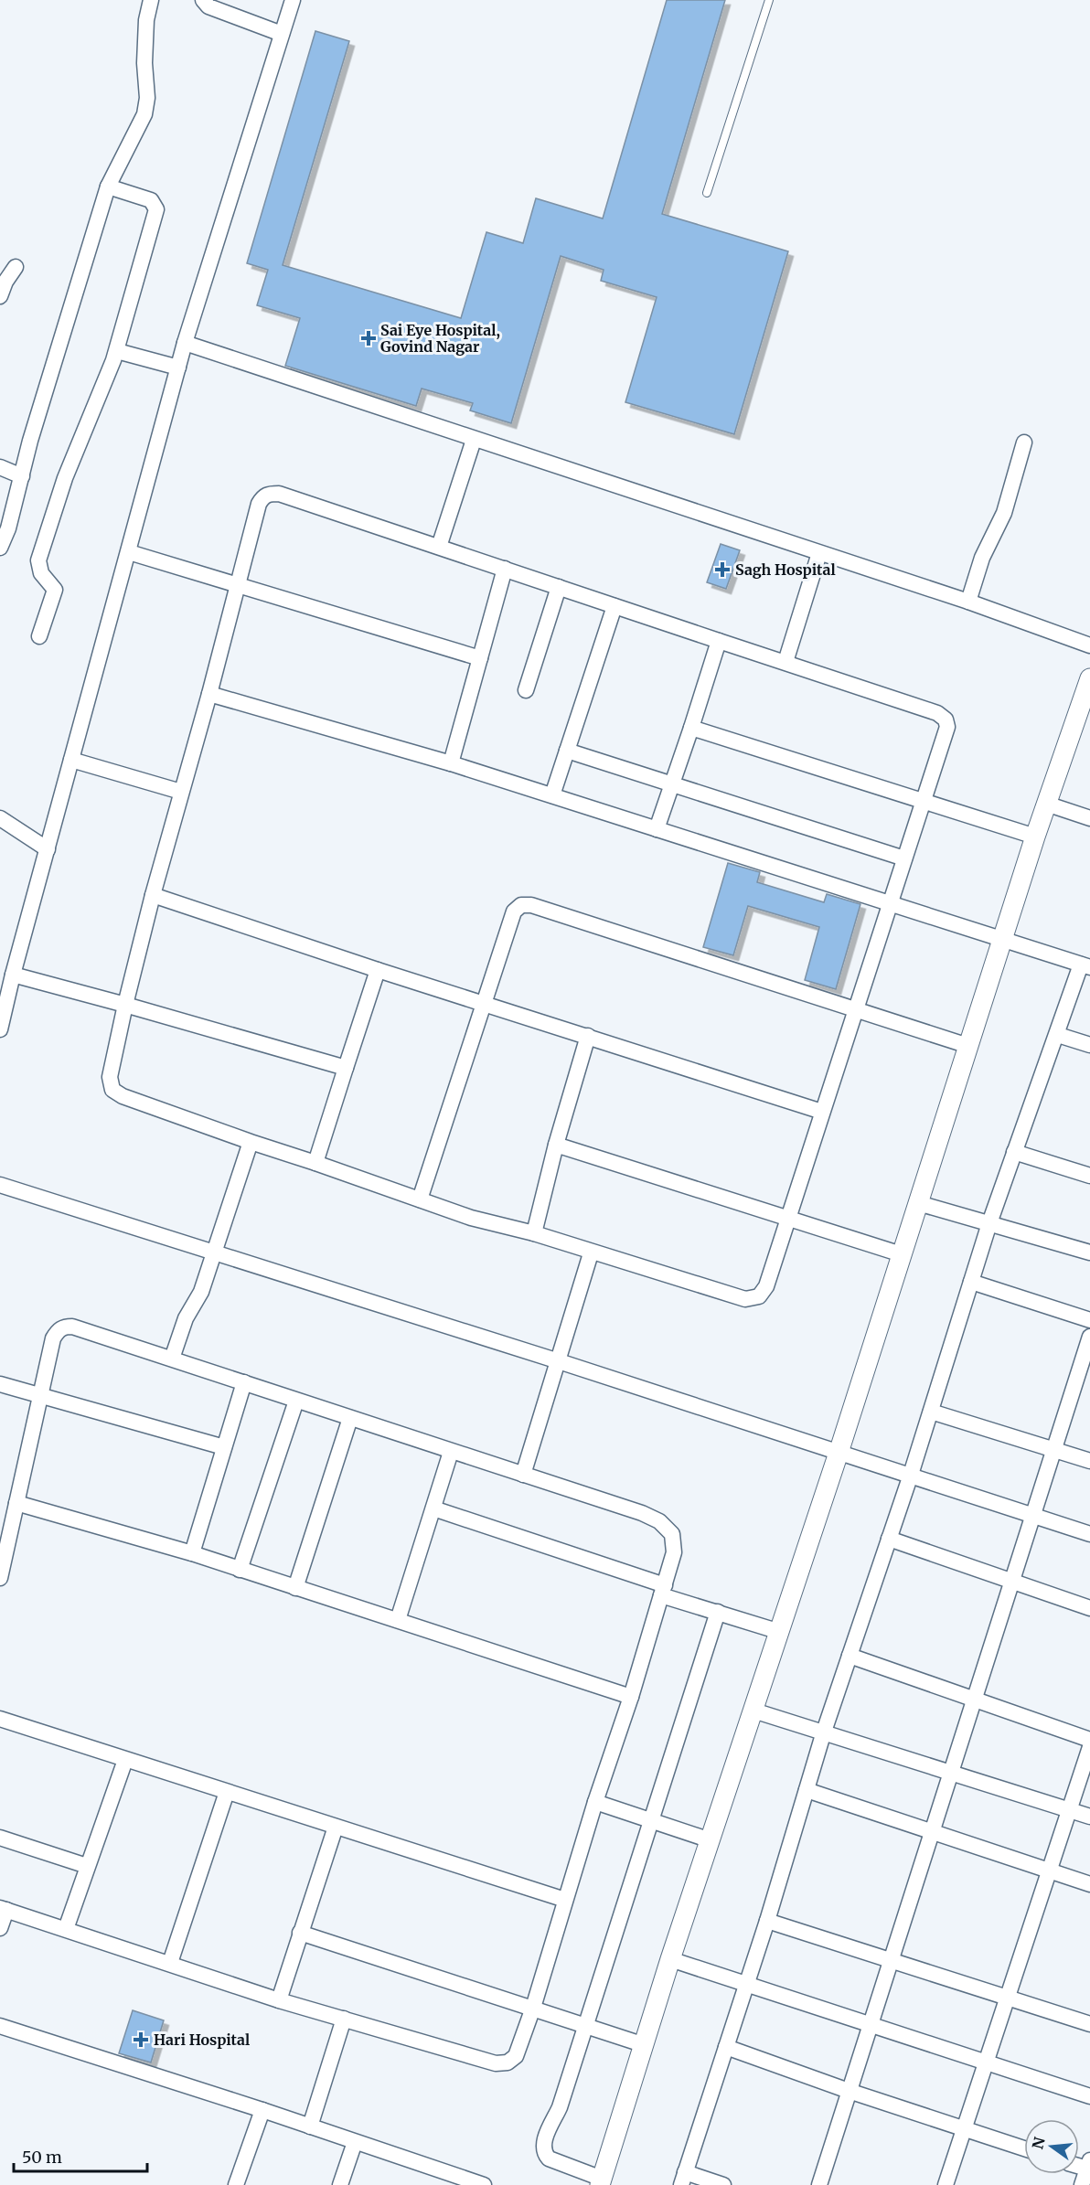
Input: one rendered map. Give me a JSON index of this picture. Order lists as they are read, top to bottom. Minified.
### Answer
{"places":{"health":["Sai Eye Hospital, Govind Nagar","Sagh Hospital","Hari Hospital"]},"scale_bar":"50 m","north":"left"}
